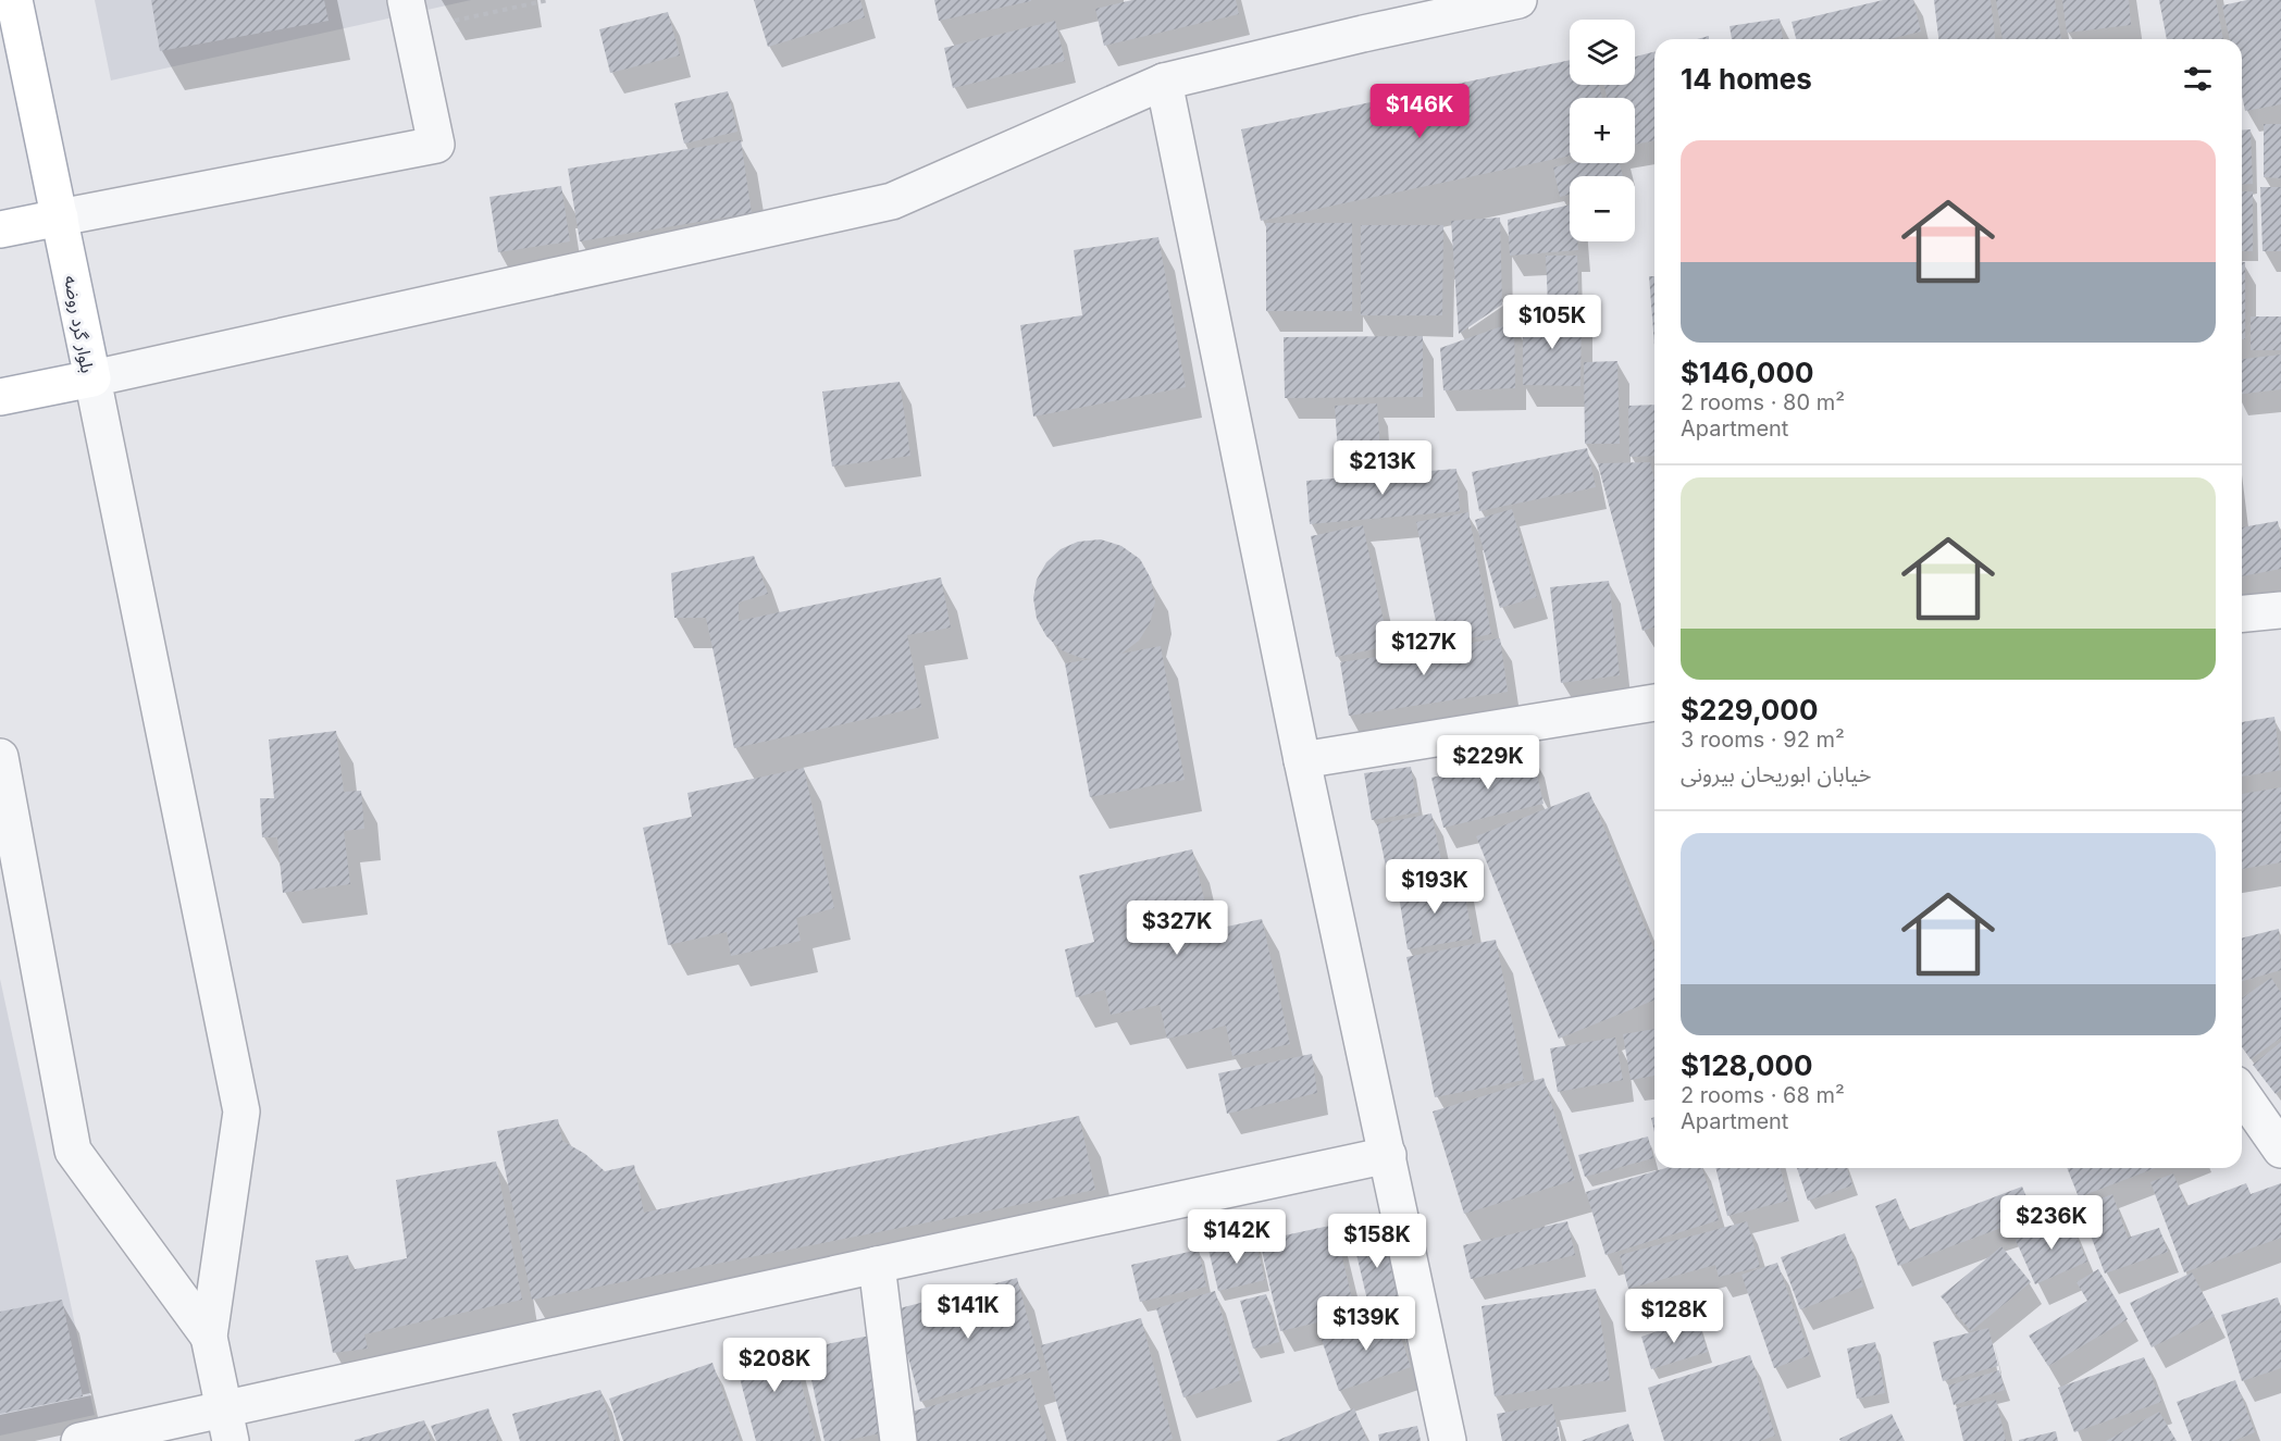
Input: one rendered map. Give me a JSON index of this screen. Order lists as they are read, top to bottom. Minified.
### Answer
{"streets":{"main road":["بلوار گرد روضه"]},"page":{"map_buttons":["+","−"],"heading":"14 homes","price":["$146K","$105K","$213K","$127K","$229K","$193K","$327K","$236K","$142K","$158K","$141K","$128K","$139K","$208K"],"list":[{"name":"$146,000","note":"2 rooms · 80 m² · Apartment"},{"name":"$229,000","note":"3 rooms · 92 m² · خیابان ابوریحان بیرونی"},{"name":"$128,000","note":"2 rooms · 68 m² · Apartment"}]}}
